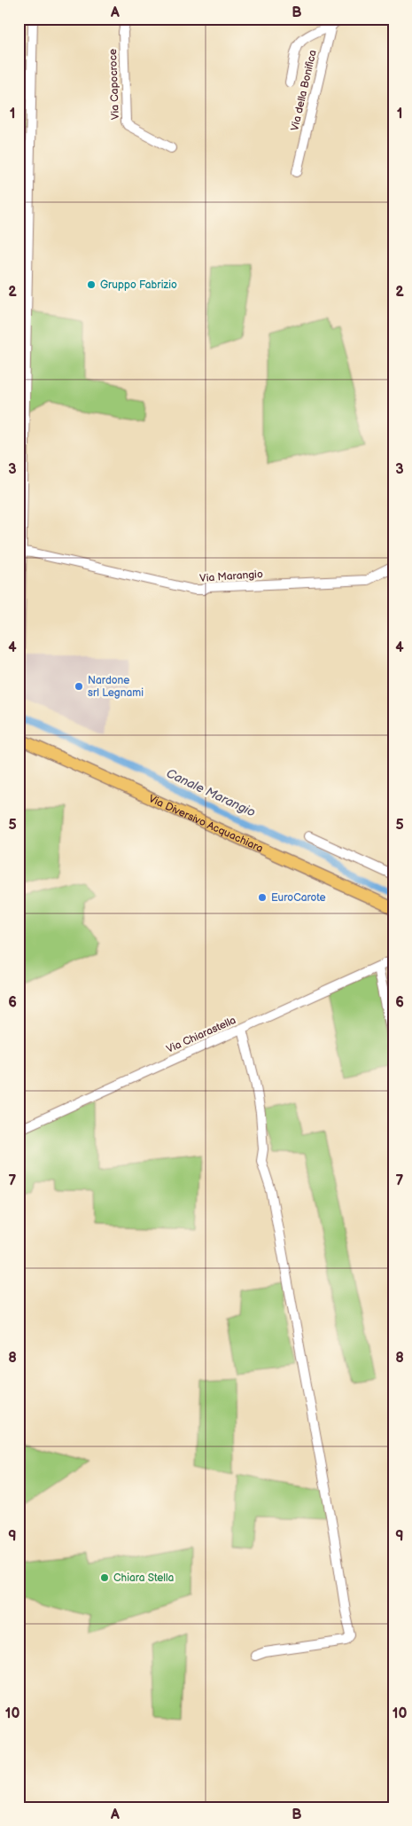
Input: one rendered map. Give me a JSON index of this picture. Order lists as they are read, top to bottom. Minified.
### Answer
{"streets":{"main road":["Via Diversivo Acquachiara"],"street":["Via Capocroce","Via della Bonifica","Via Marangio","Via Chiarastella"]},"water":["Canale Marangio"],"places":["Gruppo Fabrizio","Nardone srl Legnami","EuroCarote","Chiara Stella"],"grid":{"columns":["A","B"],"rows":["1","2","3","4","5","6","7","8","9","10"]}}
